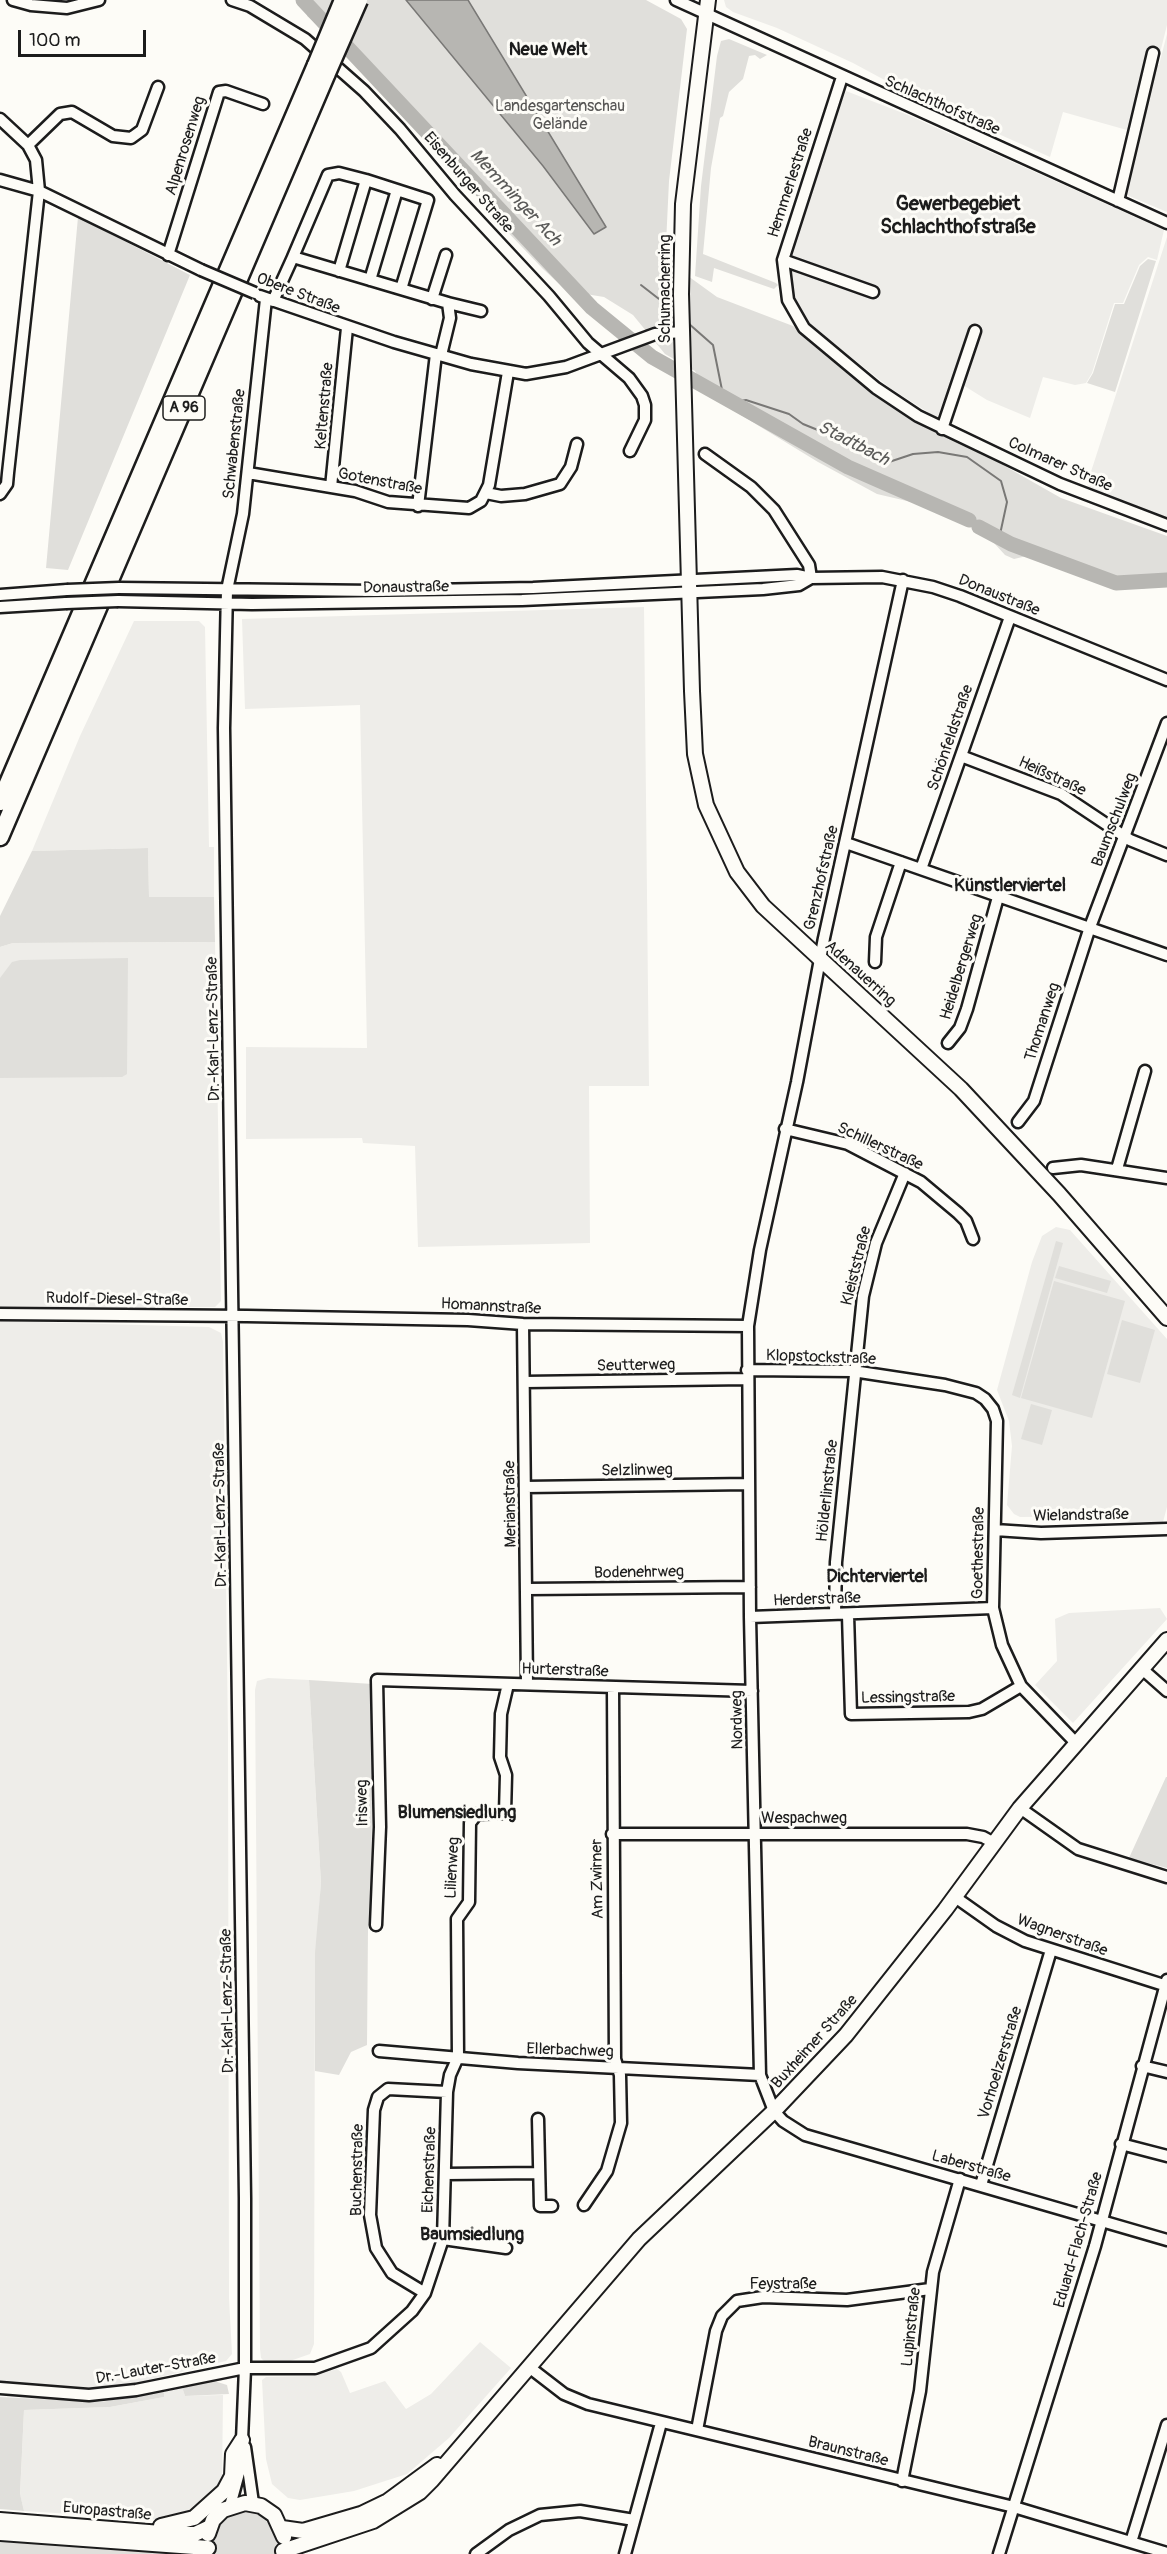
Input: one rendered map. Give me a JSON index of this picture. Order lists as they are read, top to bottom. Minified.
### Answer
{"streets":{"highway":["A 96"],"main road":["Schumacherring","Adenauerring","Buxheimer Straße","Europastraße"],"street":["Schlachthofstraße","Alpenrosenweg","Eisenburger Straße","Hemmerlestraße","Obere Straße","Keltenstraße","Schwabenstraße","Colmarer Straße","Gotenstraße","Donaustraße","Schönfeldstraße","Heißstraße","Baumschulweg","Grenzhofstraße","Heidelbergerweg","Thomanweg","Dr.-Karl-Lenz-Straße","Schillerstraße","Kleiststraße","Rudolf-Diesel-Straße","Homannstraße","Klopstockstraße","Seutterweg","Selzlinweg","Hölderlinstraße","Merianstraße","Wielandstraße","Goethestraße","Bodenehrweg","Herderstraße","Hurterstraße","Lessingstraße","Nordweg","Irisweg","Wespachweg","Lilienweg","Am Zwirner","Wagnerstraße","Ellerbachweg","Vorhoelzerstraße","Laberstraße","Buchenstraße","Eichenstraße","Eduard-Flach-Straße","Feystraße","Lupinstraße","Dr.-Lauter-Straße","Braunstraße"]},"crossings":[["Schlachthofstraße","Hemmerlestraße"],["Schlachthofstraße","Schumacherring"],["Alpenrosenweg","Obere Straße"],["Eisenburger Straße","Obere Straße"],["Hemmerlestraße","Colmarer Straße"],["Schumacherring","Obere Straße"],["Schumacherring","Donaustraße"],["Schumacherring","Adenauerring"],["Obere Straße","Keltenstraße"],["Obere Straße","Schwabenstraße"],["Keltenstraße","Gotenstraße"],["Schwabenstraße","Gotenstraße"],["Schwabenstraße","Donaustraße"],["Schwabenstraße","Dr.-Karl-Lenz-Straße"],["Donaustraße","Schönfeldstraße"],["Donaustraße","Grenzhofstraße"],["Donaustraße","Adenauerring"],["Donaustraße","Dr.-Karl-Lenz-Straße"],["Schönfeldstraße","Heißstraße"],["Heißstraße","Baumschulweg"],["Baumschulweg","Thomanweg"],["Grenzhofstraße","Adenauerring"],["Grenzhofstraße","Schillerstraße"],["Grenzhofstraße","Homannstraße"],["Grenzhofstraße","Nordweg"],["Dr.-Karl-Lenz-Straße","Rudolf-Diesel-Straße"],["Dr.-Karl-Lenz-Straße","Homannstraße"],["Dr.-Karl-Lenz-Straße","Eichenstraße"],["Dr.-Karl-Lenz-Straße","Dr.-Lauter-Straße"],["Schillerstraße","Kleiststraße"],["Kleiststraße","Klopstockstraße"],["Kleiststraße","Hölderlinstraße"],["Rudolf-Diesel-Straße","Homannstraße"],["Homannstraße","Merianstraße"],["Homannstraße","Nordweg"],["Klopstockstraße","Seutterweg"],["Klopstockstraße","Hölderlinstraße"],["Klopstockstraße","Goethestraße"],["Klopstockstraße","Nordweg"],["Seutterweg","Merianstraße"],["Seutterweg","Nordweg"],["Selzlinweg","Merianstraße"],["Selzlinweg","Nordweg"],["Hölderlinstraße","Herderstraße"],["Merianstraße","Bodenehrweg"],["Merianstraße","Hurterstraße"],["Wielandstraße","Goethestraße"],["Goethestraße","Herderstraße"],["Goethestraße","Lessingstraße"],["Goethestraße","Buxheimer Straße"],["Bodenehrweg","Nordweg"],["Herderstraße","Lessingstraße"],["Herderstraße","Nordweg"],["Hurterstraße","Nordweg"],["Hurterstraße","Irisweg"],["Hurterstraße","Lilienweg"],["Hurterstraße","Am Zwirner"],["Nordweg","Wespachweg"],["Nordweg","Buxheimer Straße"],["Nordweg","Ellerbachweg"],["Nordweg","Laberstraße"],["Wespachweg","Am Zwirner"],["Wespachweg","Buxheimer Straße"],["Lilienweg","Eichenstraße"],["Am Zwirner","Ellerbachweg"],["Wagnerstraße","Buxheimer Straße"],["Wagnerstraße","Vorhoelzerstraße"],["Wagnerstraße","Eduard-Flach-Straße"],["Buxheimer Straße","Laberstraße"],["Buxheimer Straße","Braunstraße"],["Ellerbachweg","Eichenstraße"],["Vorhoelzerstraße","Laberstraße"],["Laberstraße","Eduard-Flach-Straße"],["Laberstraße","Lupinstraße"],["Buchenstraße","Eichenstraße"],["Eichenstraße","Dr.-Lauter-Straße"],["Eduard-Flach-Straße","Braunstraße"],["Feystraße","Lupinstraße"],["Feystraße","Braunstraße"],["Lupinstraße","Braunstraße"]],"districts":["Neue Welt","Gewerbegebiet Schlachthofstraße","Künstlerviertel","Dichterviertel","Blumensiedlung","Baumsiedlung"],"water":["Memminger Ach","Stadtbach"],"parks":["Landesgartenschau Gelände"],"scale_bar":"100 m"}
